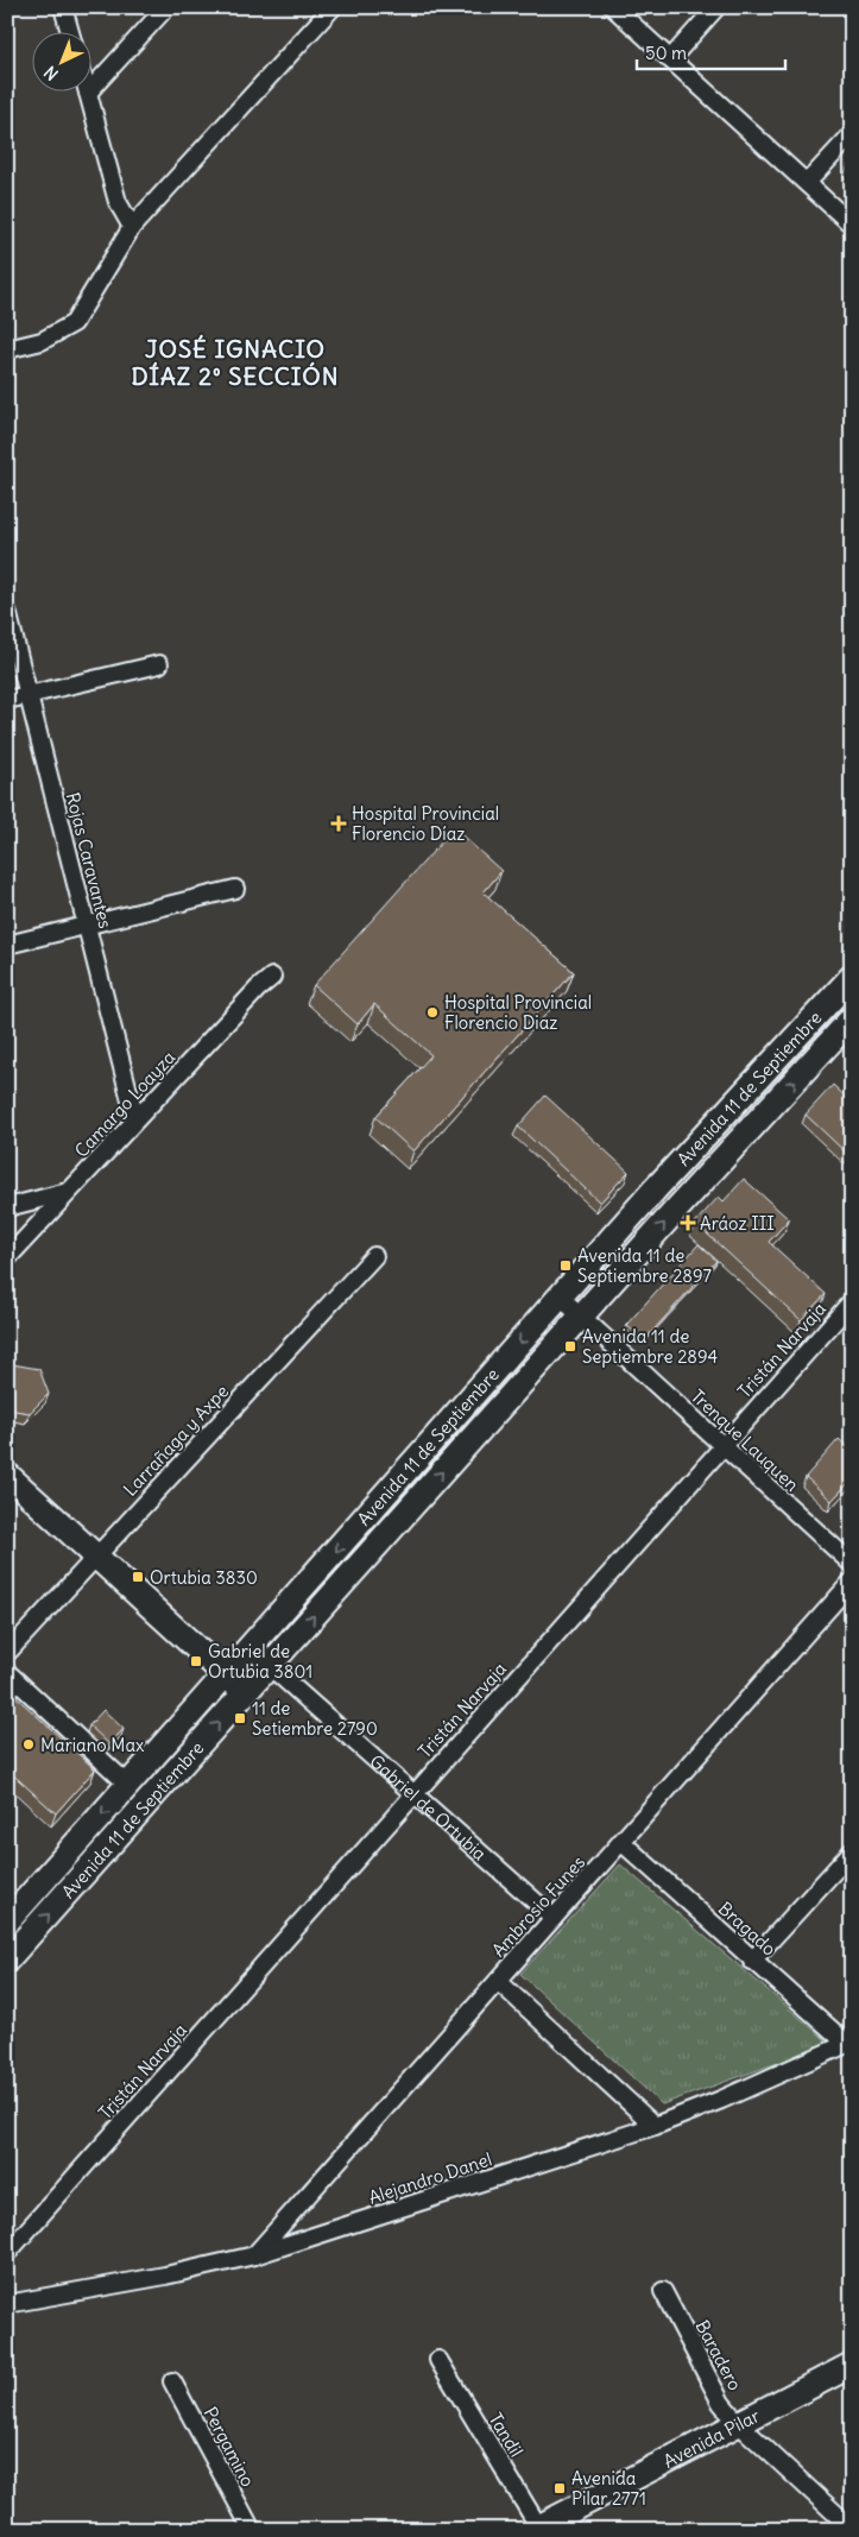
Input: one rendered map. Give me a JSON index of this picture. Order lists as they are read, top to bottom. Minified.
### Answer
{"streets":{"main road":["Avenida 11 de Septiembre","Avenida Pilar"],"street":["Rojas Caravantes","Camargo Loayza","Tristán Narvaja","Larrañaga y Axpe","Trenque Lauquen","Gabriel de Ortubia","Ambrosio Funes","Bragado","Alejandro Danel","Baradero","Tandil","Pergamino"]},"crossings":[["Rojas Caravantes","Camargo Loayza"],["Avenida 11 de Septiembre","Trenque Lauquen"],["Avenida 11 de Septiembre","Gabriel de Ortubia"],["Tristán Narvaja","Trenque Lauquen"],["Tristán Narvaja","Gabriel de Ortubia"],["Gabriel de Ortubia","Ambrosio Funes"],["Ambrosio Funes","Bragado"],["Ambrosio Funes","Alejandro Danel"],["Bragado","Alejandro Danel"],["Baradero","Avenida Pilar"],["Tandil","Avenida Pilar"]],"districts":["JOSÉ IGNACIO DÍAZ 2° SECCIÓN"],"places":{"health":["Hospital Provincial Florencio Díaz","Aráoz III"],"other":["Hospital Provincial Florencio Diaz","Mariano Max"],"transit":["Avenida 11 de Septiembre 2897","Avenida 11 de Septiembre 2894","Ortubia 3830","Gabriel de Ortubia 3801","11 de Setiembre 2790","Avenida Pilar 2771"]},"scale_bar":"50 m","north":"bottom left"}
